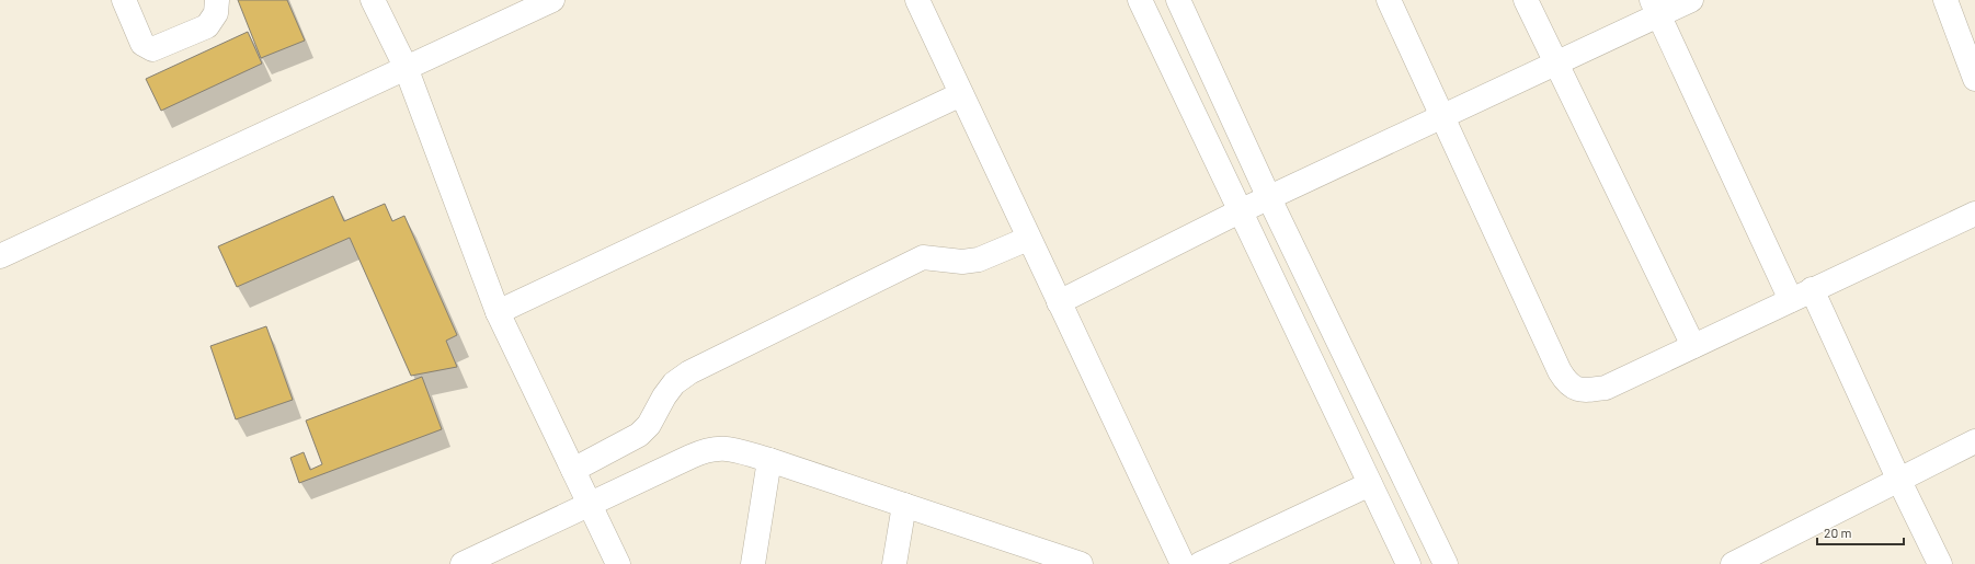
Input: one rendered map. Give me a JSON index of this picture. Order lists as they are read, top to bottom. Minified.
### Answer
{"scale_bar":"20 m"}
